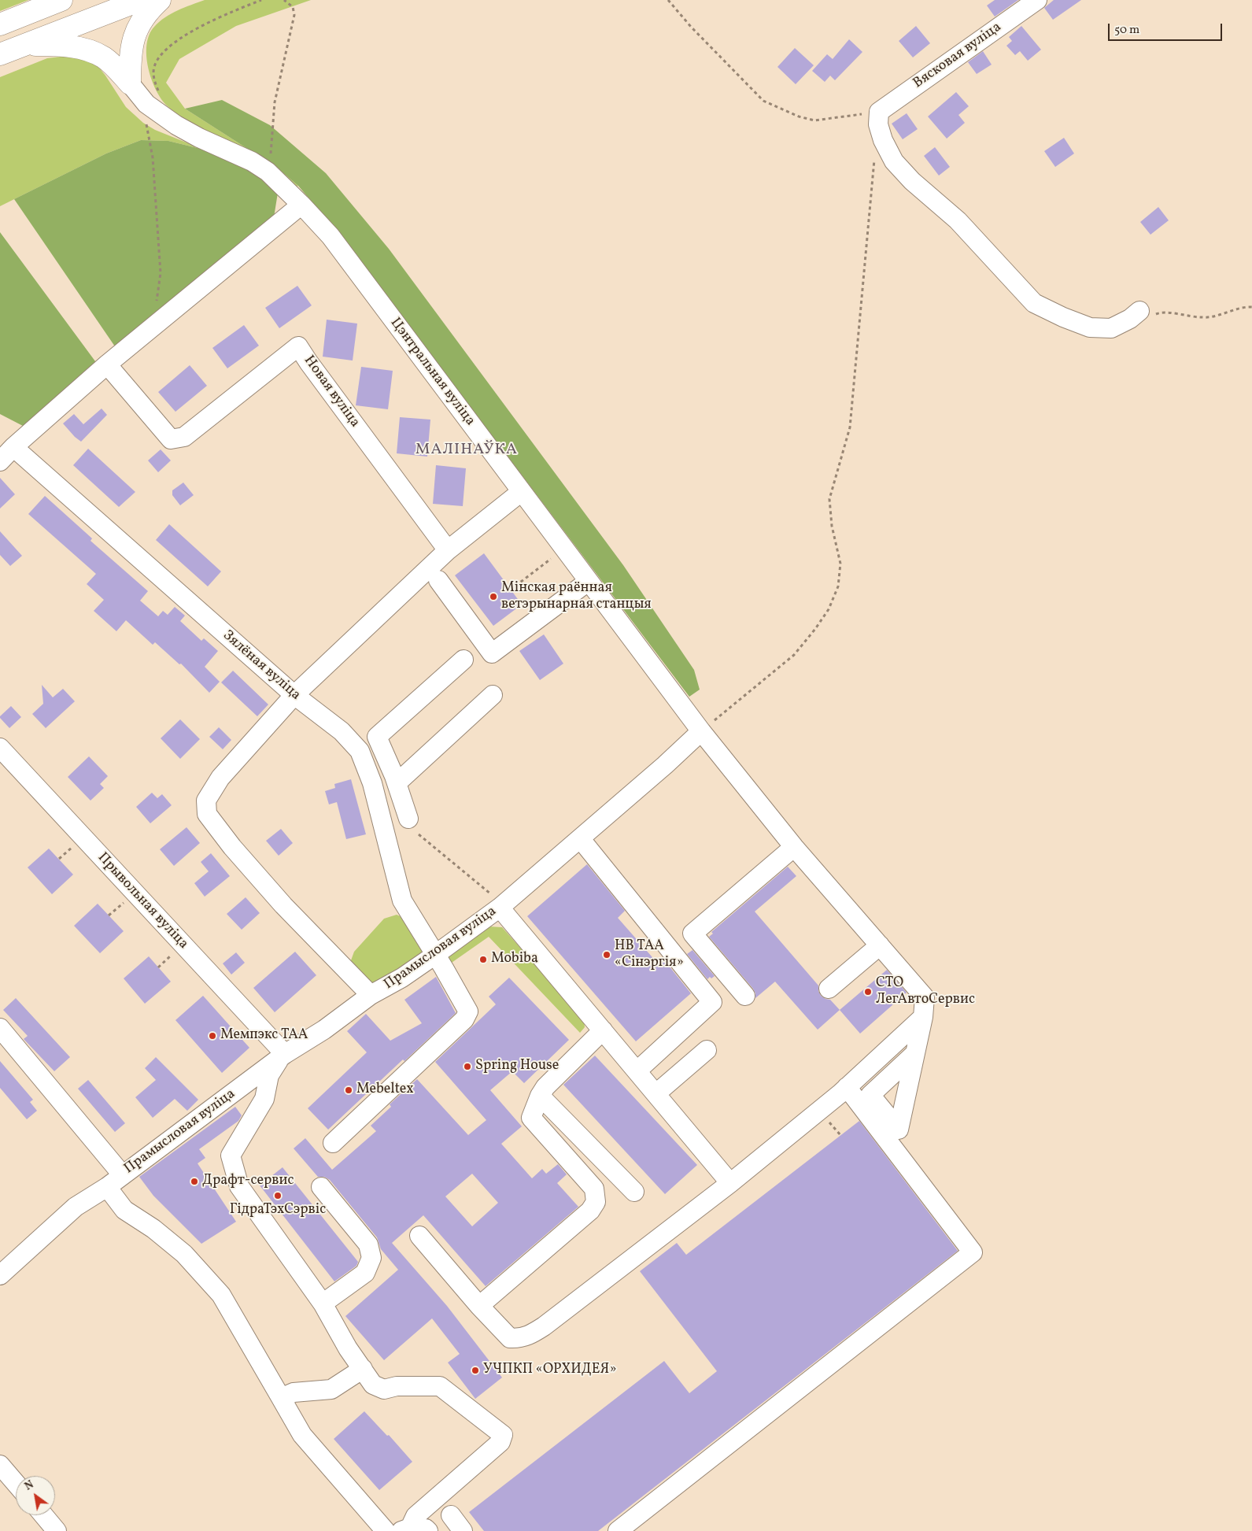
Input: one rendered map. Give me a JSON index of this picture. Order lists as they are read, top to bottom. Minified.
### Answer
{"streets":{"street":["Вясковая вуліца","Цэнтральная вуліца","Новая вуліца","Зялёная вуліца","Прывольная вуліца","Прамысловая вуліца"]},"crossings":[["Цэнтральная вуліца","Прамысловая вуліца"],["Зялёная вуліца","Прамысловая вуліца"],["Прывольная вуліца","Прамысловая вуліца"]],"districts":["МАЛІНАЎКА"],"places":["Мінская раённая ветэрынарная станцыя","НВ ТАА «Сінэргія»","Mobiba","СТО ЛегАвтоСервис","Мемпэкс ТАА","Spring House","Mebeltex","Драфт-сервис","ГідраТэхСэрвіс","УЧПКП «ОРХИДЕЯ»"],"scale_bar":"50 m","north":"top left"}
